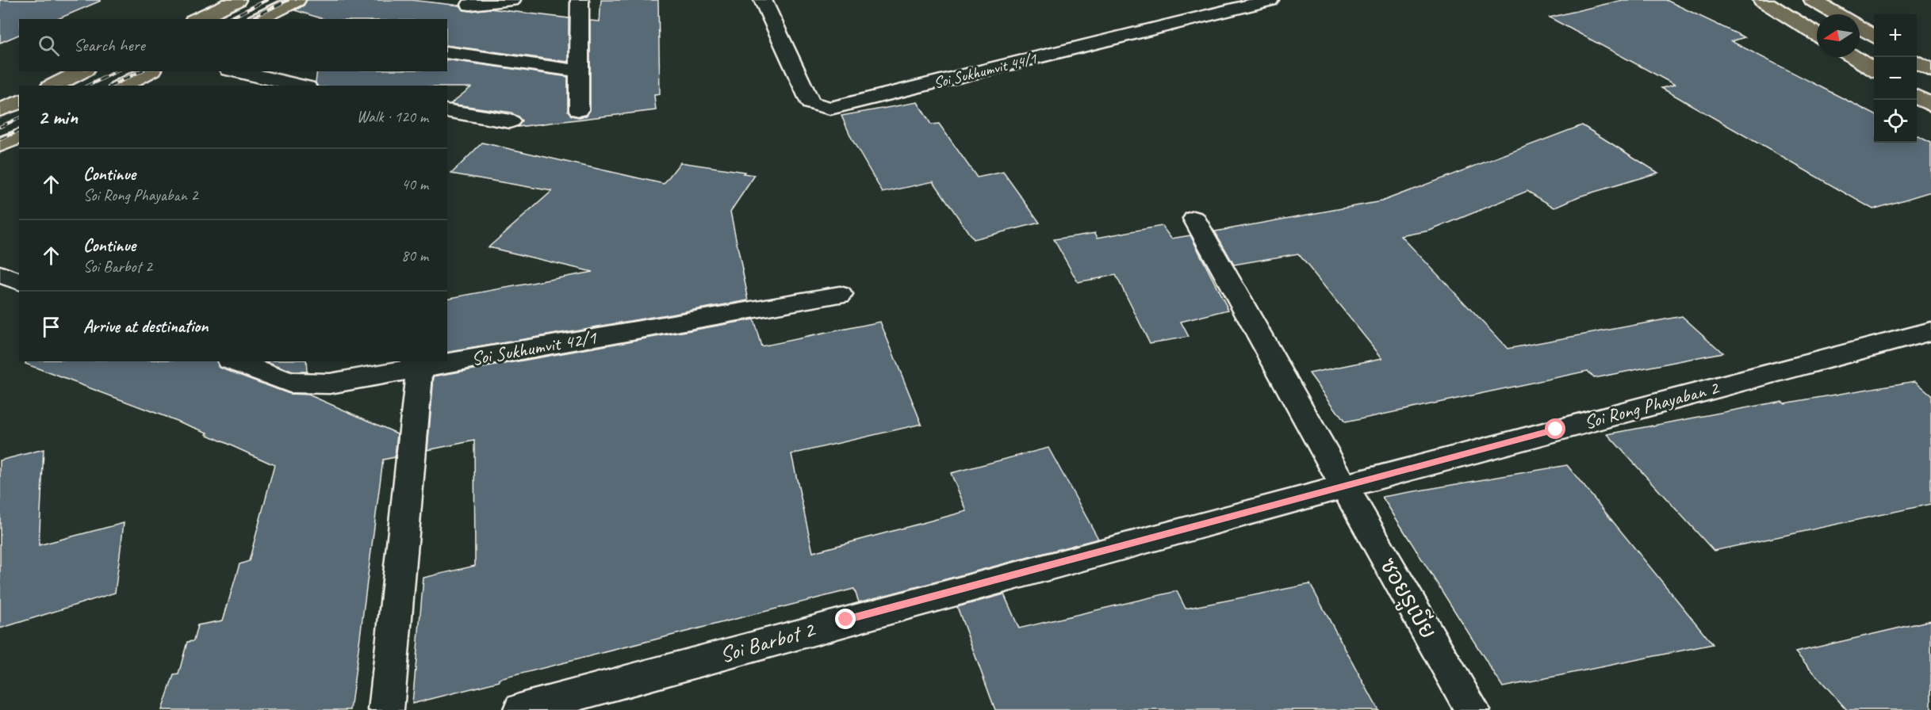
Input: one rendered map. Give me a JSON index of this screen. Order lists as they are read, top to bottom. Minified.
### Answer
{"streets":{"street":["Soi Sukhumvit 44/1","Soi Sukhumvit 42/1","Soi Rong Phayaban 2","ซอยรูเบีย","Soi Barbot 2"]},"crossings":[["Soi Rong Phayaban 2","ซอยรูเบีย"],["Soi Rong Phayaban 2","Soi Barbot 2"],["ซอยรูเบีย","Soi Barbot 2"]],"north":"left","page":{"map_buttons":["+","−"],"search":"Search here","heading":["2 min","Walk · 120 m"],"list":[["Continue","Soi Rong Phayaban 2","40 m"],["Continue","Soi Barbot 2","80 m"],"Arrive at destination"]}}
